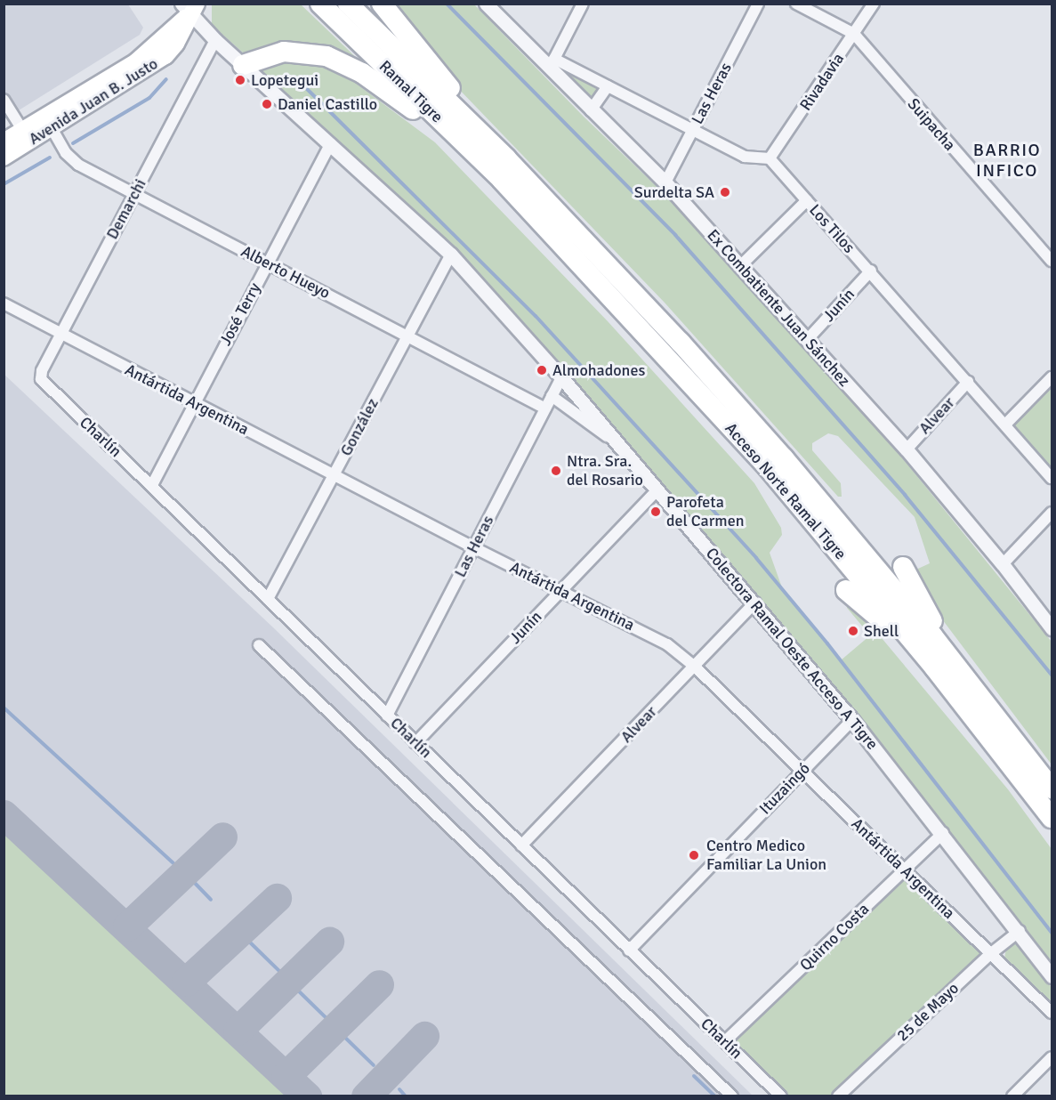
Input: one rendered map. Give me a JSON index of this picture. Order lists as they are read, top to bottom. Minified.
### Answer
{"streets":{"highway":["Ramal Tigre","Acceso Norte Ramal Tigre"],"main road":["Avenida Juan B. Justo"],"street":["Rivadavia","Las Heras","Suipacha","Demarchi","Los Tilos","Alberto Hueyo","Junín","Ex Combatiente Juan Sánchez","José Terry","Antártida Argentina","Alvear","González","Charlín","Colectora Ramal Oeste Acceso A Tigre","Ituzaingó","Quirno Costa","25 de Mayo"]},"crossings":[["Rivadavia","Suipacha"],["Rivadavia","Los Tilos"],["Ramal Tigre","Acceso Norte Ramal Tigre"],["Las Heras","Alberto Hueyo"],["Las Heras","Ex Combatiente Juan Sánchez"],["Las Heras","Antártida Argentina"],["Las Heras","Charlín"],["Las Heras","Colectora Ramal Oeste Acceso A Tigre"],["Avenida Juan B. Justo","Alberto Hueyo"],["Avenida Juan B. Justo","Colectora Ramal Oeste Acceso A Tigre"],["Demarchi","Alberto Hueyo"],["Demarchi","Antártida Argentina"],["Demarchi","Charlín"],["Demarchi","Colectora Ramal Oeste Acceso A Tigre"],["Los Tilos","Junín"],["Los Tilos","Alvear"],["Alberto Hueyo","José Terry"],["Alberto Hueyo","González"],["Junín","Ex Combatiente Juan Sánchez"],["Junín","Antártida Argentina"],["Junín","Charlín"],["Junín","Colectora Ramal Oeste Acceso A Tigre"],["Ex Combatiente Juan Sánchez","Alvear"],["José Terry","Antártida Argentina"],["José Terry","Charlín"],["José Terry","Colectora Ramal Oeste Acceso A Tigre"],["Antártida Argentina","Alvear"],["Antártida Argentina","González"],["Antártida Argentina","Ituzaingó"],["Antártida Argentina","Quirno Costa"],["Antártida Argentina","25 de Mayo"],["Alvear","Charlín"],["Alvear","Colectora Ramal Oeste Acceso A Tigre"],["González","Charlín"],["González","Colectora Ramal Oeste Acceso A Tigre"],["Charlín","Ituzaingó"],["Charlín","Quirno Costa"],["Colectora Ramal Oeste Acceso A Tigre","Ituzaingó"],["Colectora Ramal Oeste Acceso A Tigre","Quirno Costa"],["Colectora Ramal Oeste Acceso A Tigre","25 de Mayo"]],"districts":["BARRIO INFICO"],"places":["Lopetegui","Daniel Castillo","Surdelta SA","Almohadones","Ntra. Sra. del Rosario","Parofeta del Carmen","Shell","Centro Medico Familiar La Union"]}
